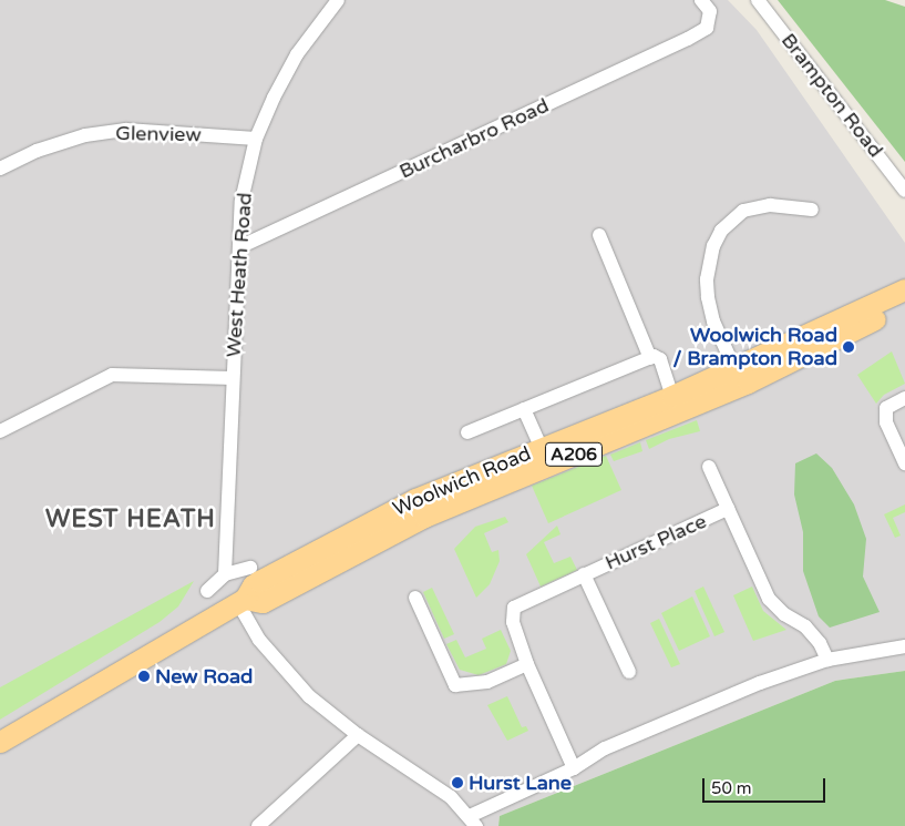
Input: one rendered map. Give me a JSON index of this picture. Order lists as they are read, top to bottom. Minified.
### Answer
{"streets":{"main road":["A206","Woolwich Road"],"street":["Brampton Road","Glenview","Burcharbro Road","West Heath Road","Hurst Place"]},"crossings":[["Glenview","West Heath Road"],["Burcharbro Road","West Heath Road"]],"districts":["WEST HEATH"],"places":["Woolwich Road / Brampton Road","New Road","Hurst Lane"],"scale_bar":"50 m"}
